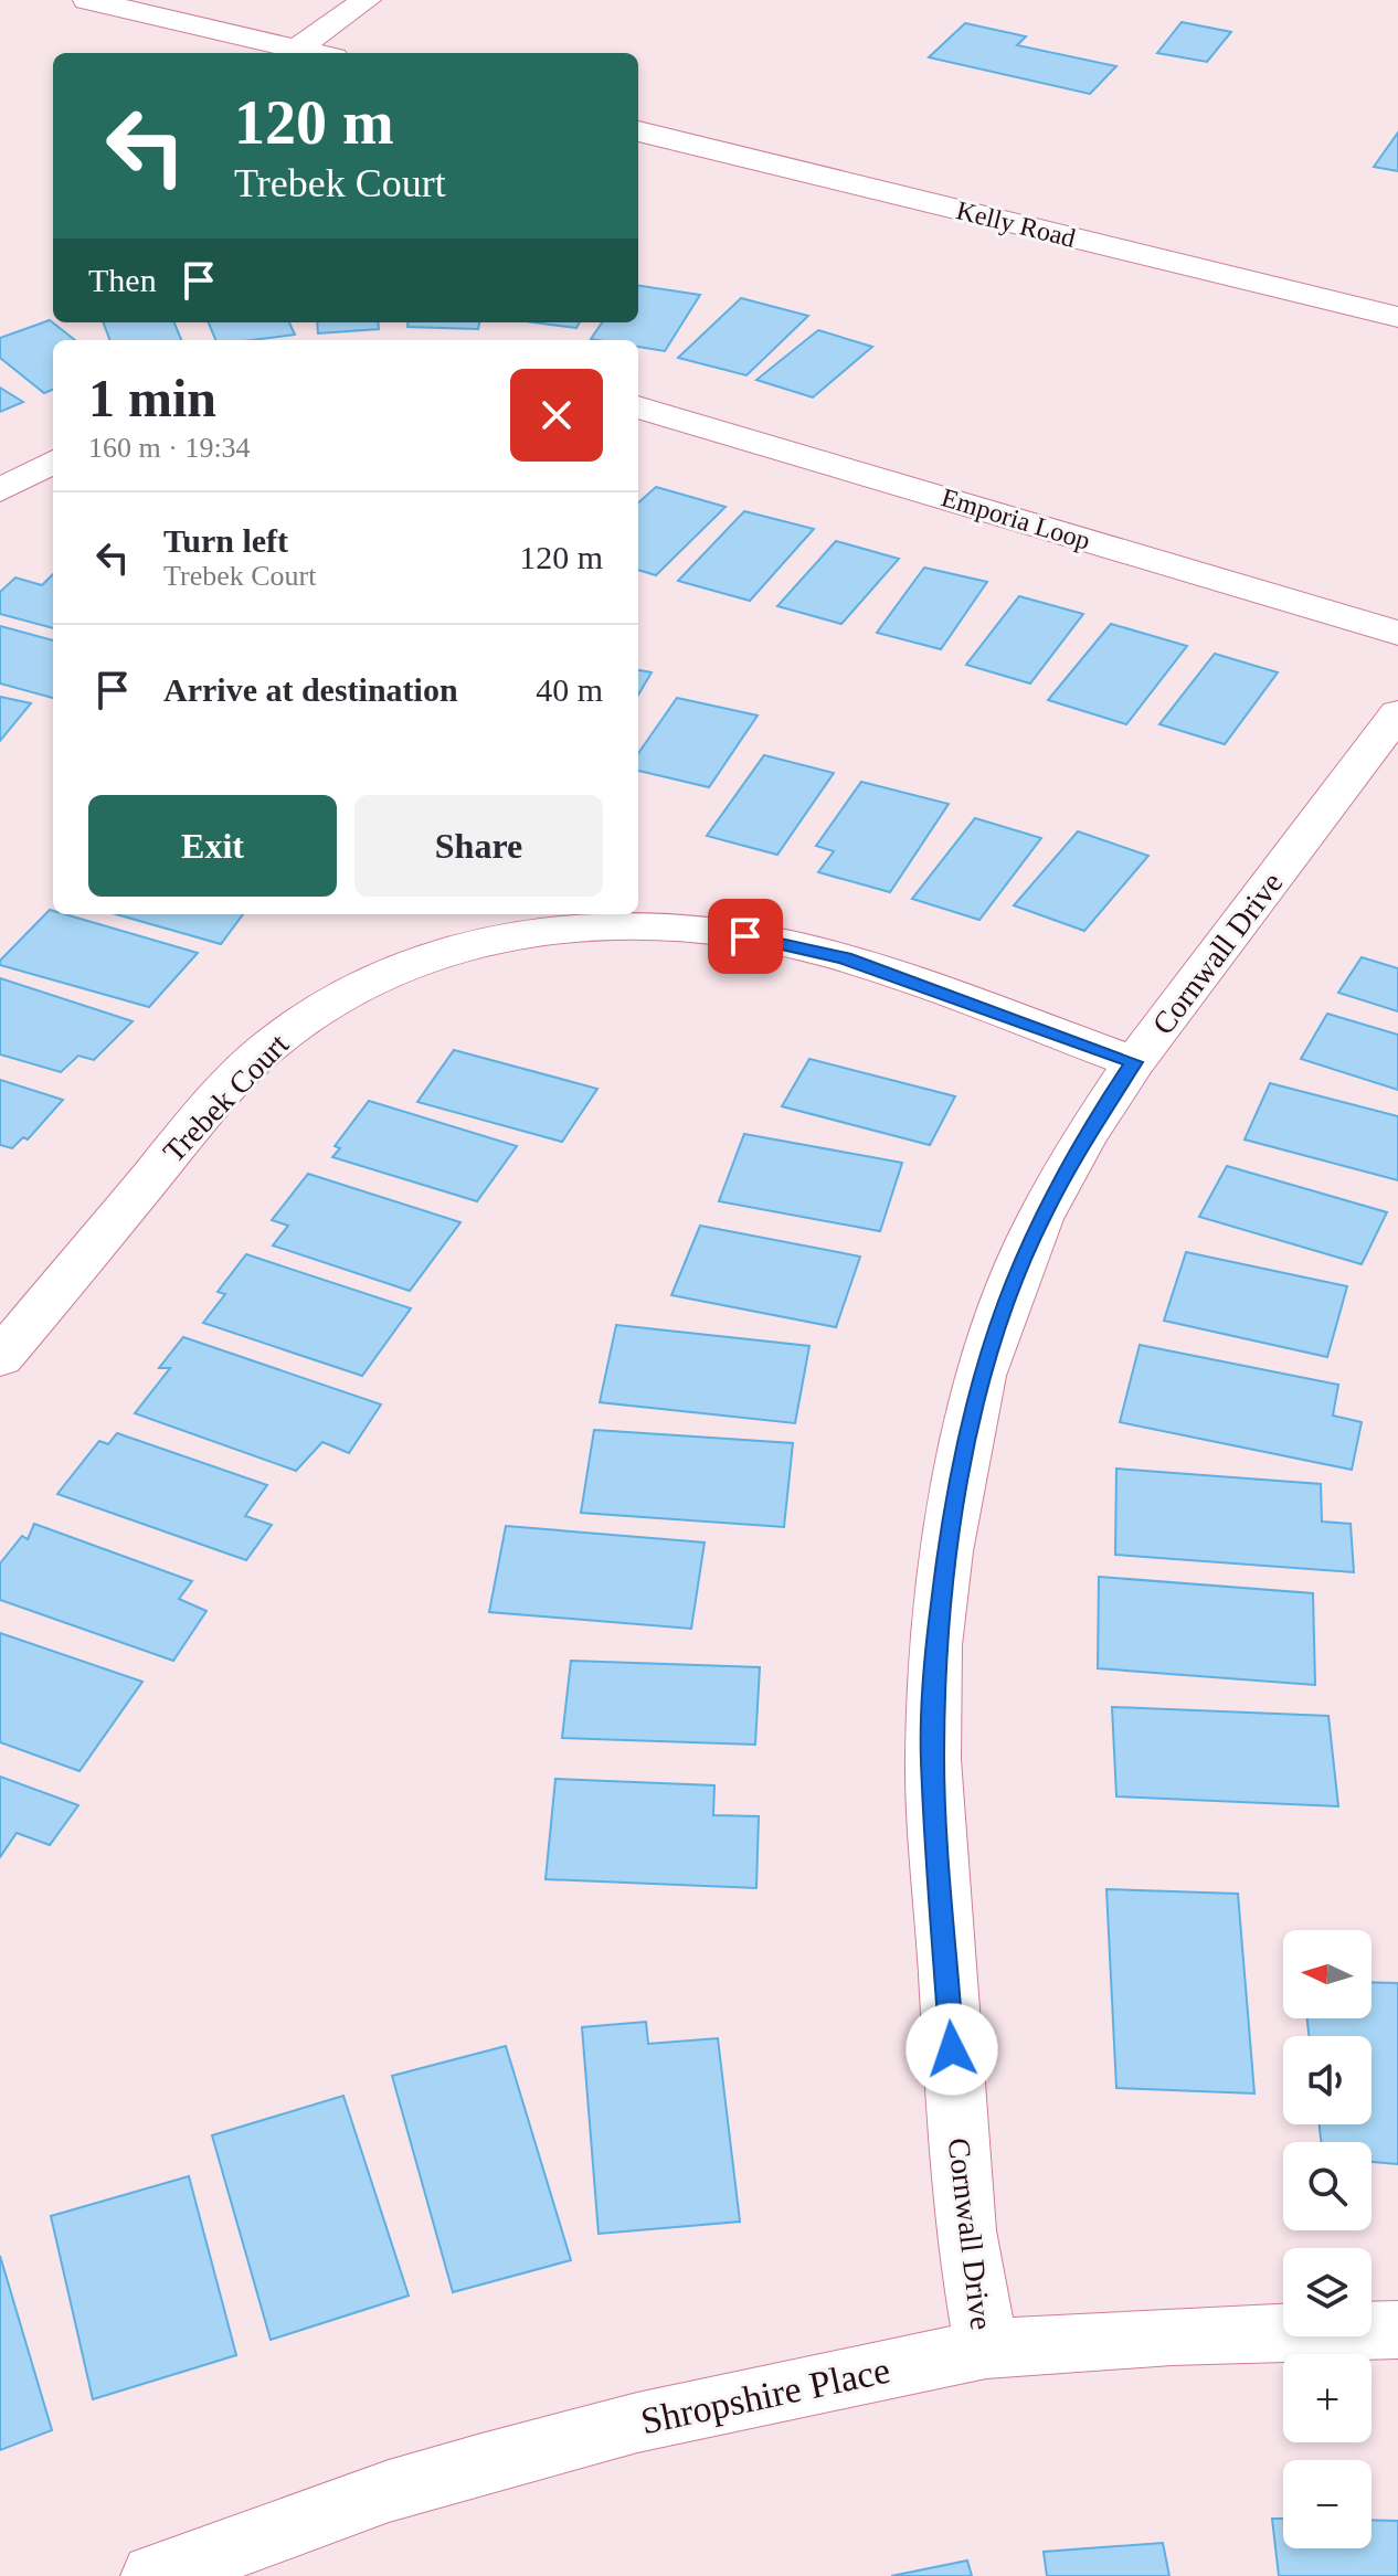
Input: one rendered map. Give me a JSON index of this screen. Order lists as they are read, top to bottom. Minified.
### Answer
{"streets":{"street":["Kelly Road","Emporia Loop","Cornwall Drive","Trebek Court","Shropshire Place"]},"crossings":[["Cornwall Drive","Trebek Court"],["Cornwall Drive","Shropshire Place"]],"north":"left","page":{"turn":["120 m","Trebek Court"],"then":"Then","heading":["1 min","160 m · 19:34"],"list":[{"name":"Turn left","note":"Trebek Court","value":"120 m"},{"name":"Arrive at destination","value":"40 m"}],"buttons":["Exit","Share"],"map_buttons":["+","−"]}}
